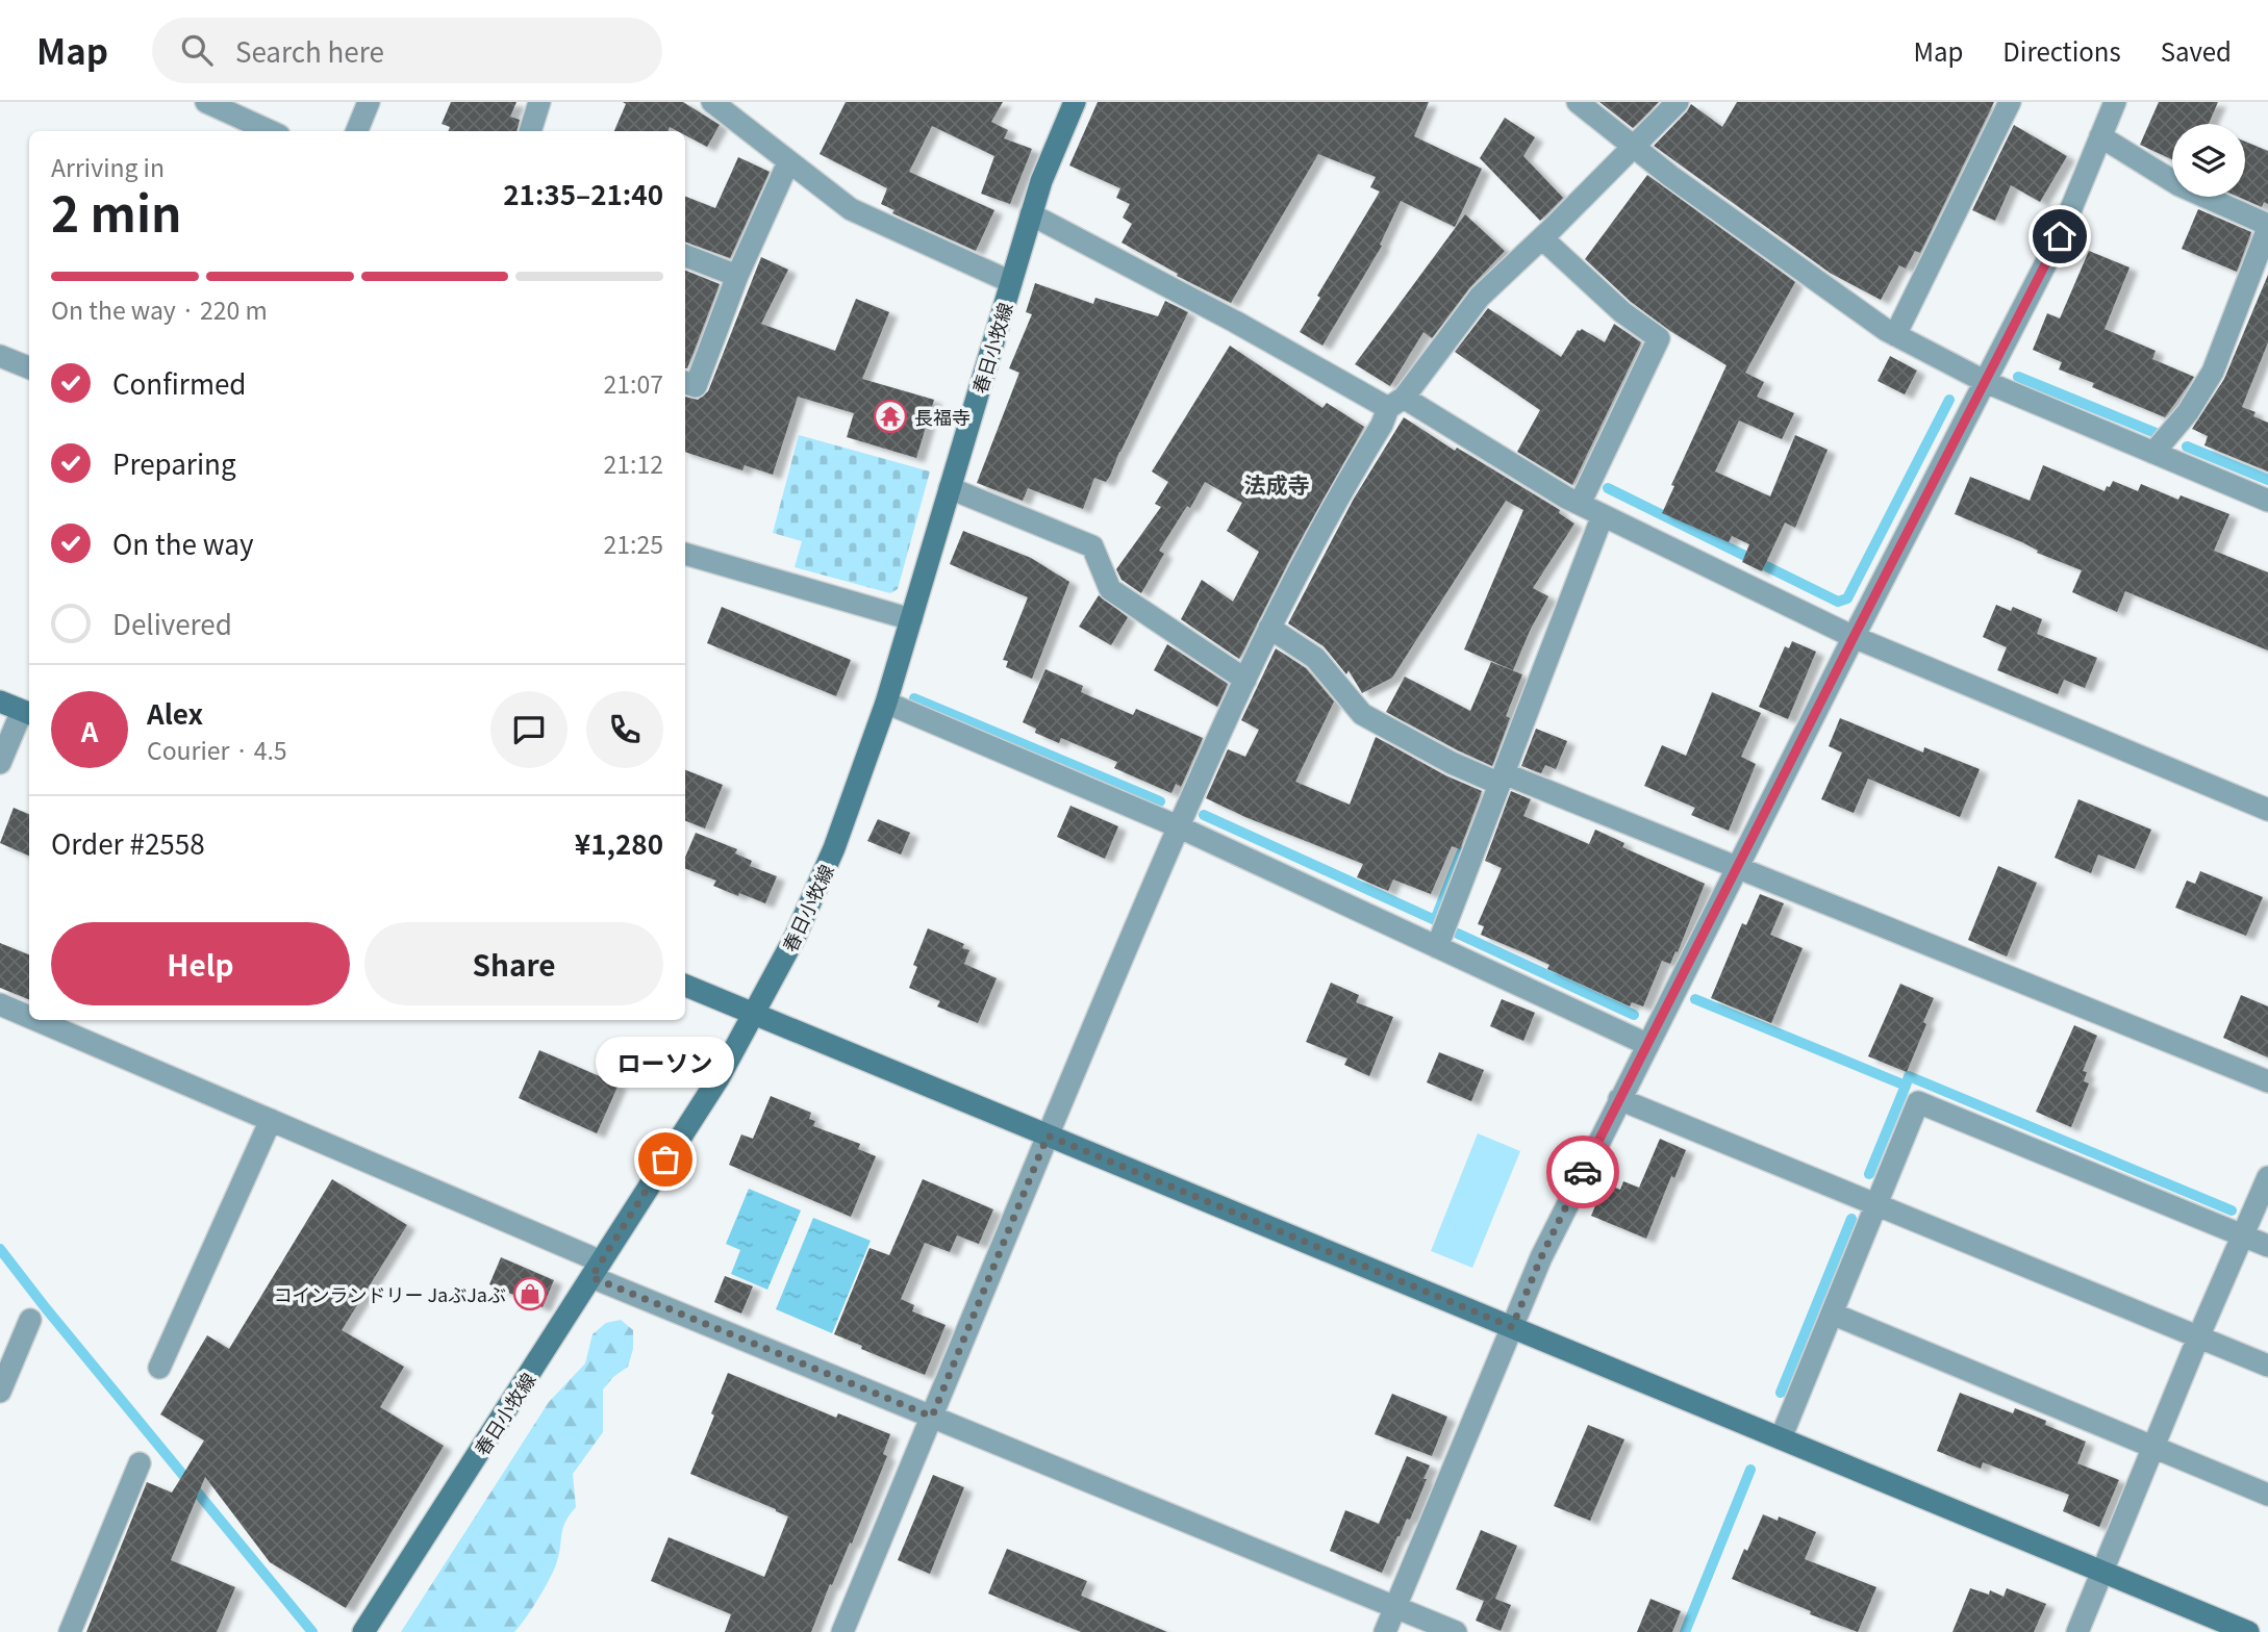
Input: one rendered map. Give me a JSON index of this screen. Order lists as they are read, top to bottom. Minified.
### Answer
{"streets":{"street":["春日小牧線"]},"districts":["法成寺"],"places":{"temple":["長福寺"],"other":["ローソン"],"shop":["コインランドリー JaぶJaぶ"]},"page":{"header":"Map","search":"Search here","nav":["Map","Directions","Saved"],"heading":["2 min","Arriving in","21:35–21:40"],"panel":["Alex","Courier · 4.5","Order #2558","¥1,280"],"bar":"On the way · 220 m","list":[["Confirmed","21:07"],["Preparing","21:12"],["On the way","21:25"],"Delivered"],"round":"A","buttons":["Help","Share"],"bubble":"ローソン"}}
